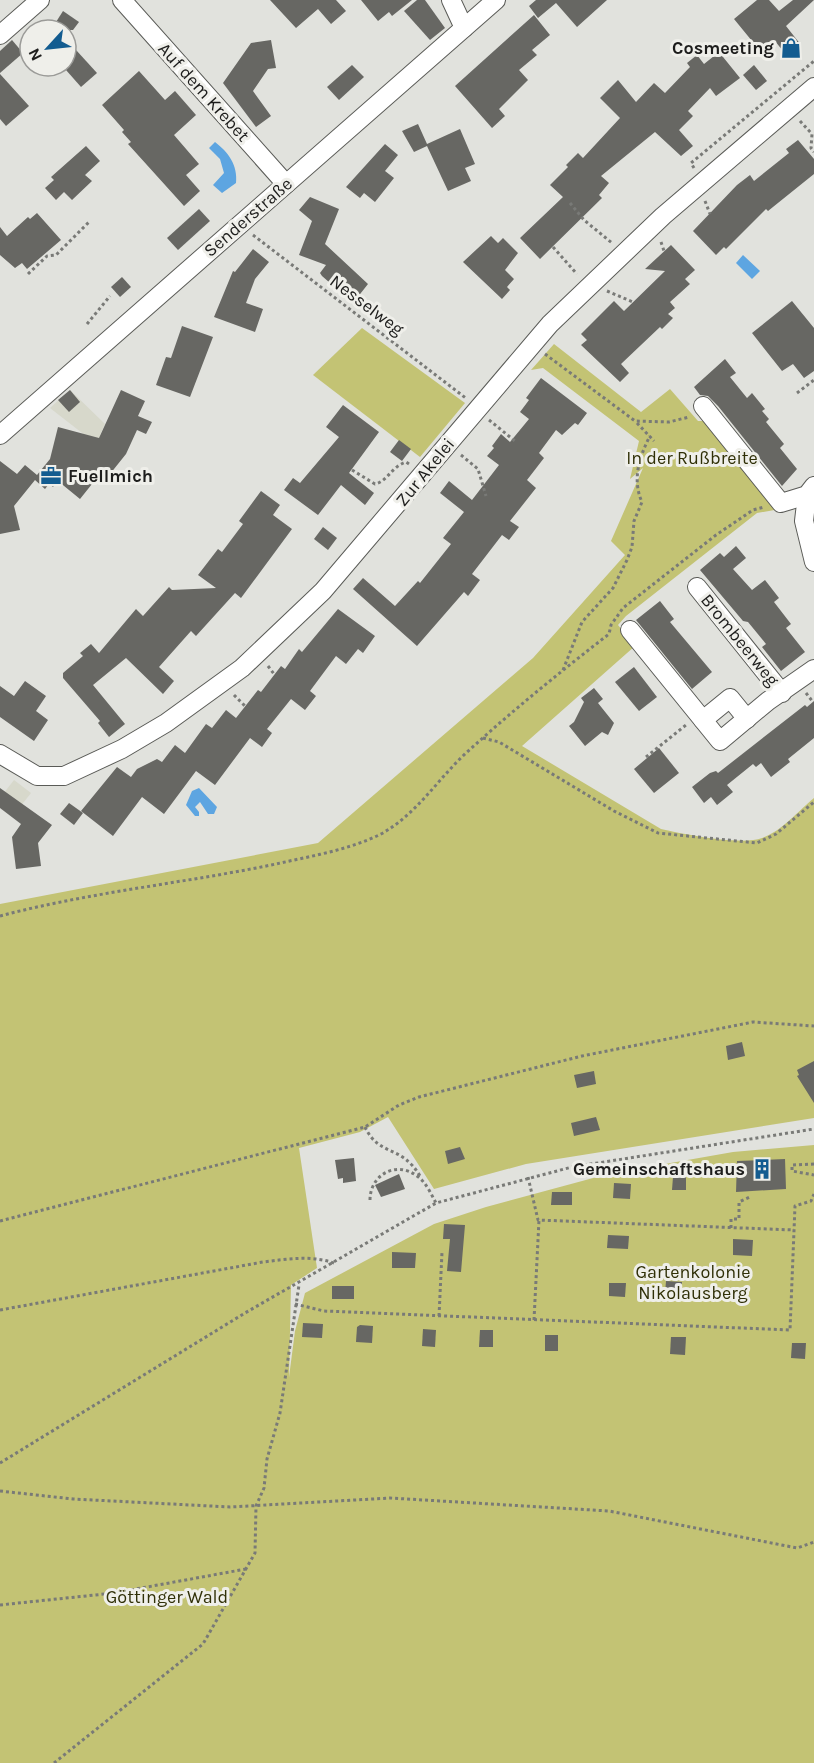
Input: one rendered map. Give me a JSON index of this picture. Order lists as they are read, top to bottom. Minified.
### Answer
{"streets":{"street":["Auf dem Krebet","Senderstraße","Zur Akelei","Brombeerweg"],"path":["Nesselweg"]},"crossings":[["Auf dem Krebet","Senderstraße"],["Senderstraße","Nesselweg"],["Nesselweg","Zur Akelei"]],"parks":["In der Rußbreite","Gartenkolonie Nikolausberg","Göttinger Wald"],"places":{"shop":["Cosmeeting"],"office":["Fuellmich"],"building":["Gemeinschaftshaus"]},"north":"bottom left"}
